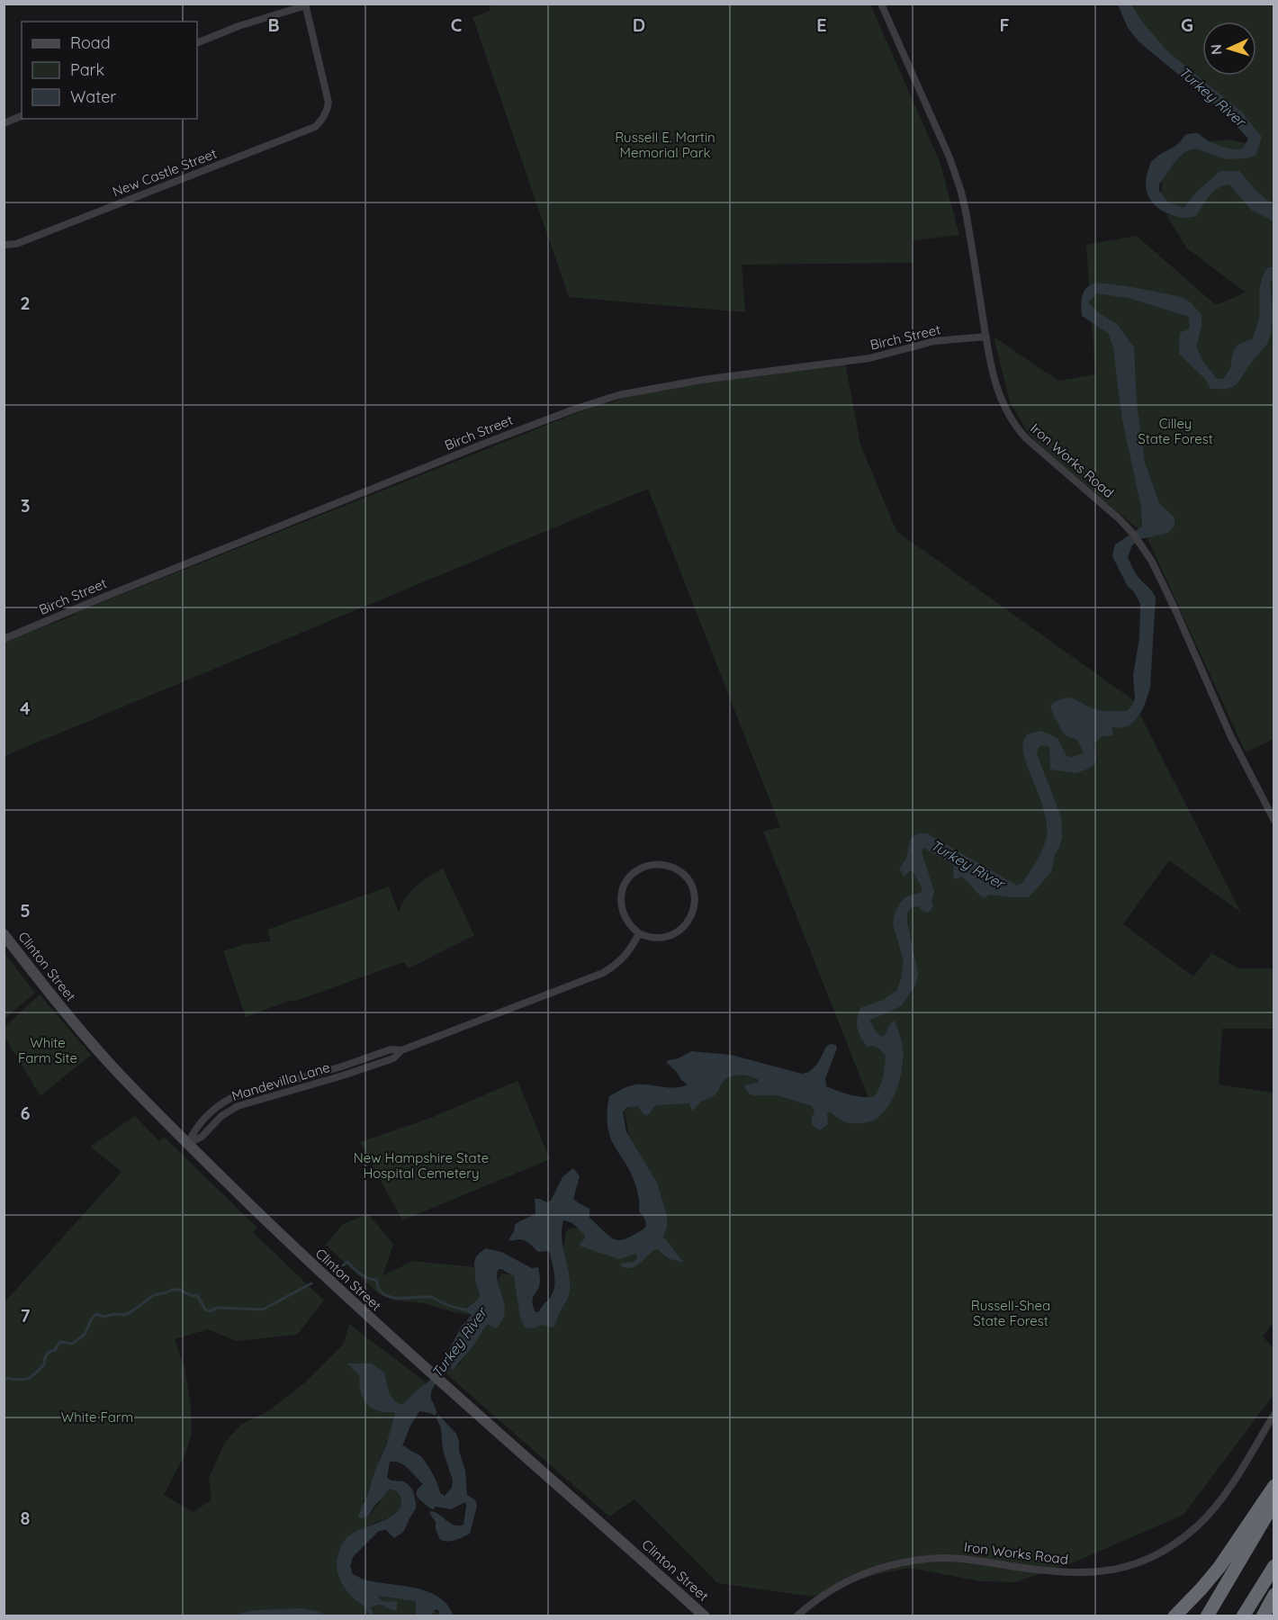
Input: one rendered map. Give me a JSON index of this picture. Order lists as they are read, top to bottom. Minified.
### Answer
{"streets":{"main road":["Clinton Street"],"street":["New Castle Street","Birch Street","Iron Works Road","Mandevilla Lane"]},"crossings":[["Birch Street","Iron Works Road"],["Clinton Street","Mandevilla Lane"]],"water":["Turkey River"],"parks":["Russell E. Martin Memorial Park","Cilley State Forest","White Farm Site","New Hampshire State Hospital Cemetery","Russell-Shea State Forest","White Farm"],"legend":["Road","Park","Water"],"north":"left","grid":{"columns":["B","C","D","E","F","G"],"rows":["2","3","4","5","6","7","8"]}}
